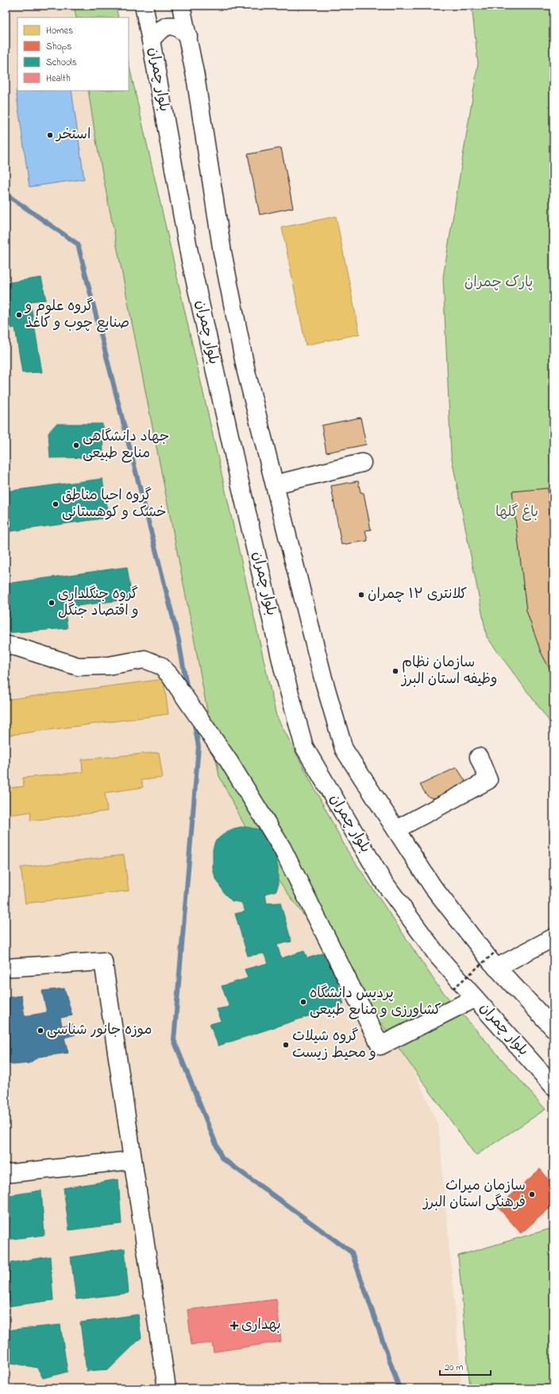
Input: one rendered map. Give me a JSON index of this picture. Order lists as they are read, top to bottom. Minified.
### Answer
{"streets":{"main road":["بلوار چمران"]},"parks":["پارک چمران","باغ گلها"],"places":{"other":["استخر","گروه علوم و صنایع چوب و کاغذ","جهاد دانشگاهی منابع طبیعی","گروه احیا مناطق خشک و کوهستانی","کلانتری ۱۲ چمران","گروه جنگلداری و اقتصاد جنگل","سازمان نظام وظیفه استان البرز","پردیس دانشگاه کشاورزی و منابع طبیعی","موزه جانور شناسی","گروه شیلات و محیط زیست","سازمان میراث فرهنگی استان البرز"],"health":["بهداری"]},"legend":["Homes","Shops","Schools","Health"],"scale_bar":"20 m"}
